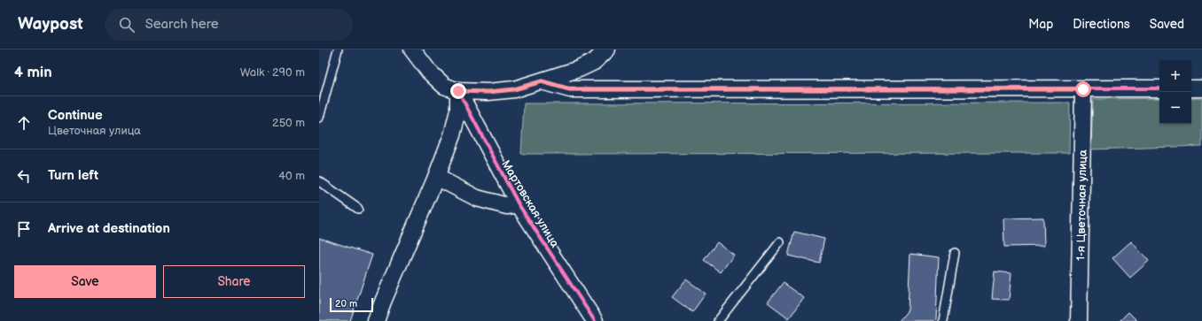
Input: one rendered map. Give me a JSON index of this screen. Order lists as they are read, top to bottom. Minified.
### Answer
{"streets":{"street":["Мартовская улица","1-я Цветочная улица"]},"scale_bar":"20 m","page":{"header":"Waypost","search":"Search here","nav":["Map","Directions","Saved"],"heading":["4 min","Walk · 290 m"],"map_buttons":["+","−"],"list":[["Continue","Цветочная улица","250 m"],["Turn left","40 m"],"Arrive at destination"],"buttons":["Save","Share"],"scale":"20 m"}}
